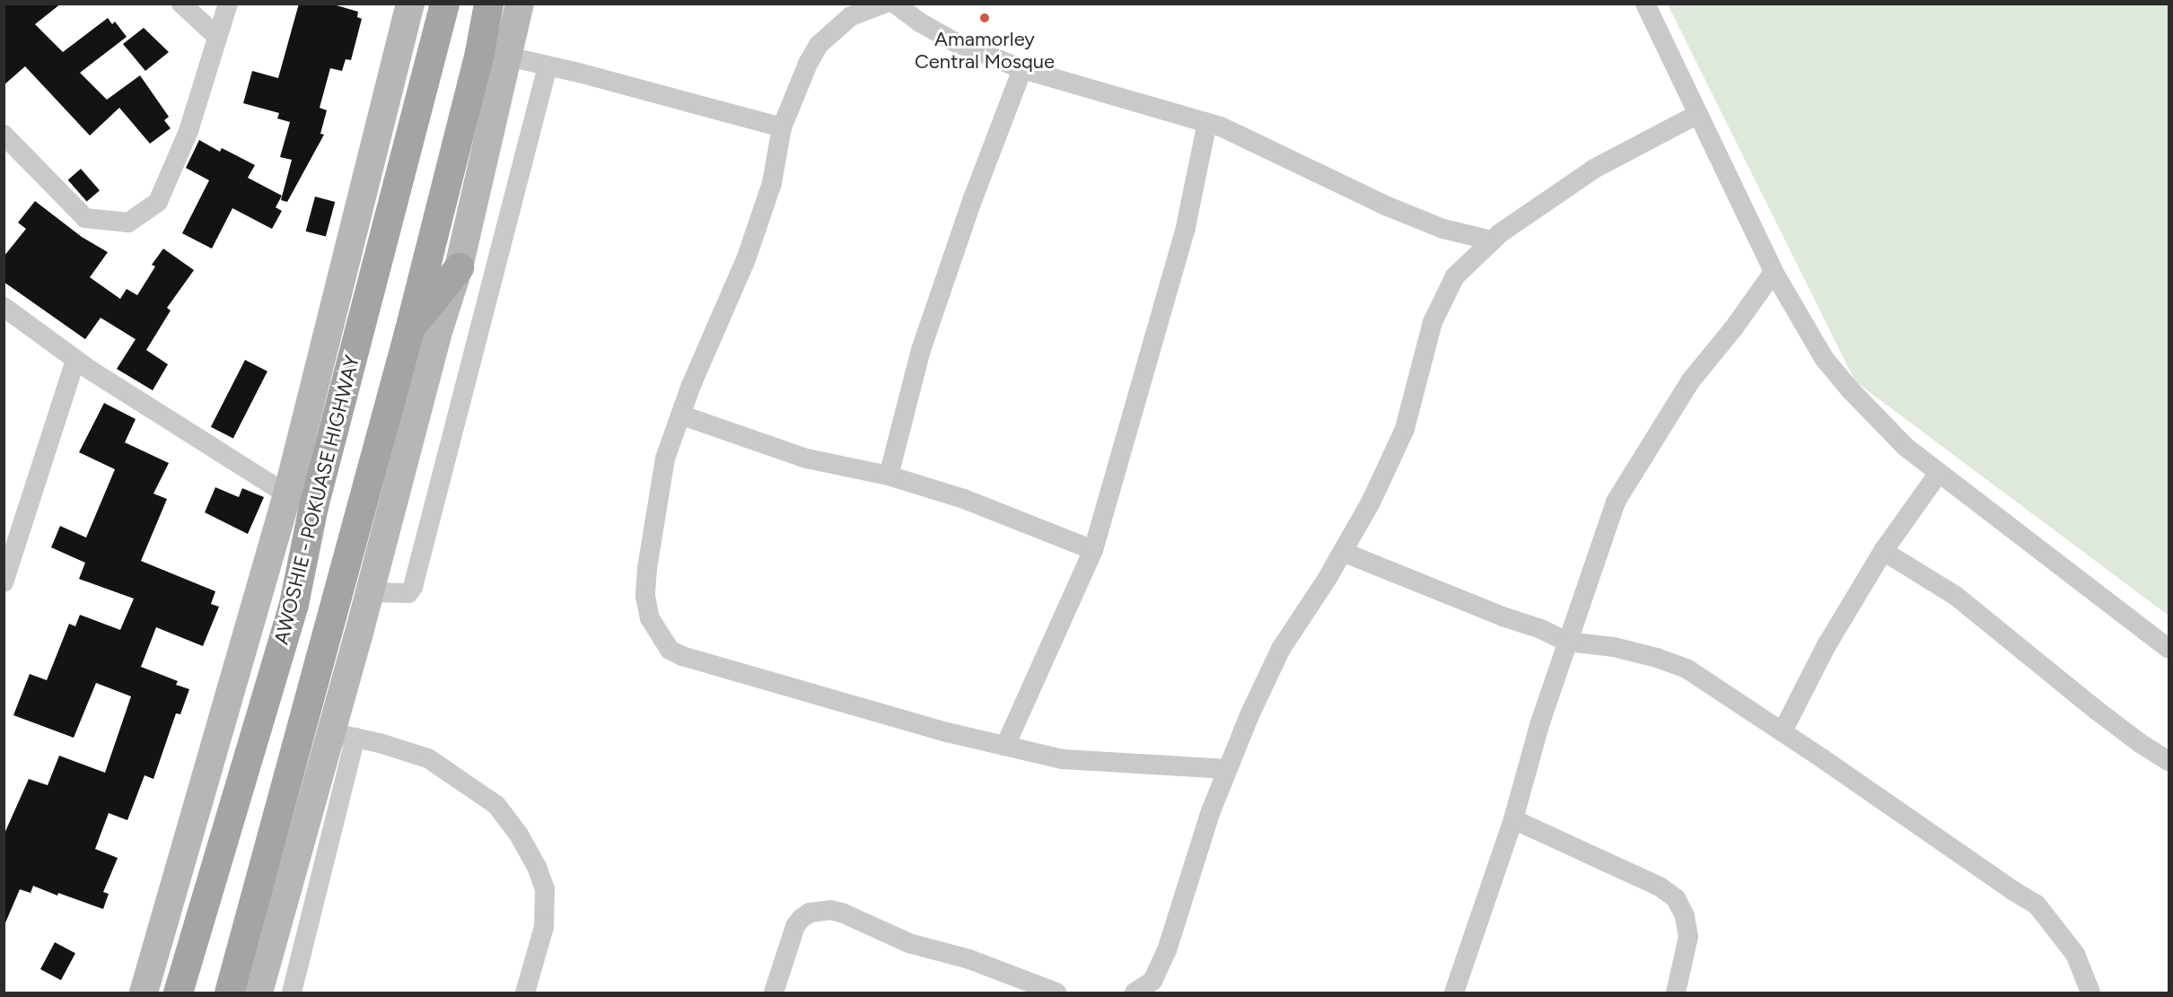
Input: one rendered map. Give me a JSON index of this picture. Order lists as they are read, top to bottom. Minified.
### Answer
{"streets":{"main road":["AWOSHIE - POKUASE HIGHWAY"]},"places":["Amamorley Central Mosque"]}
